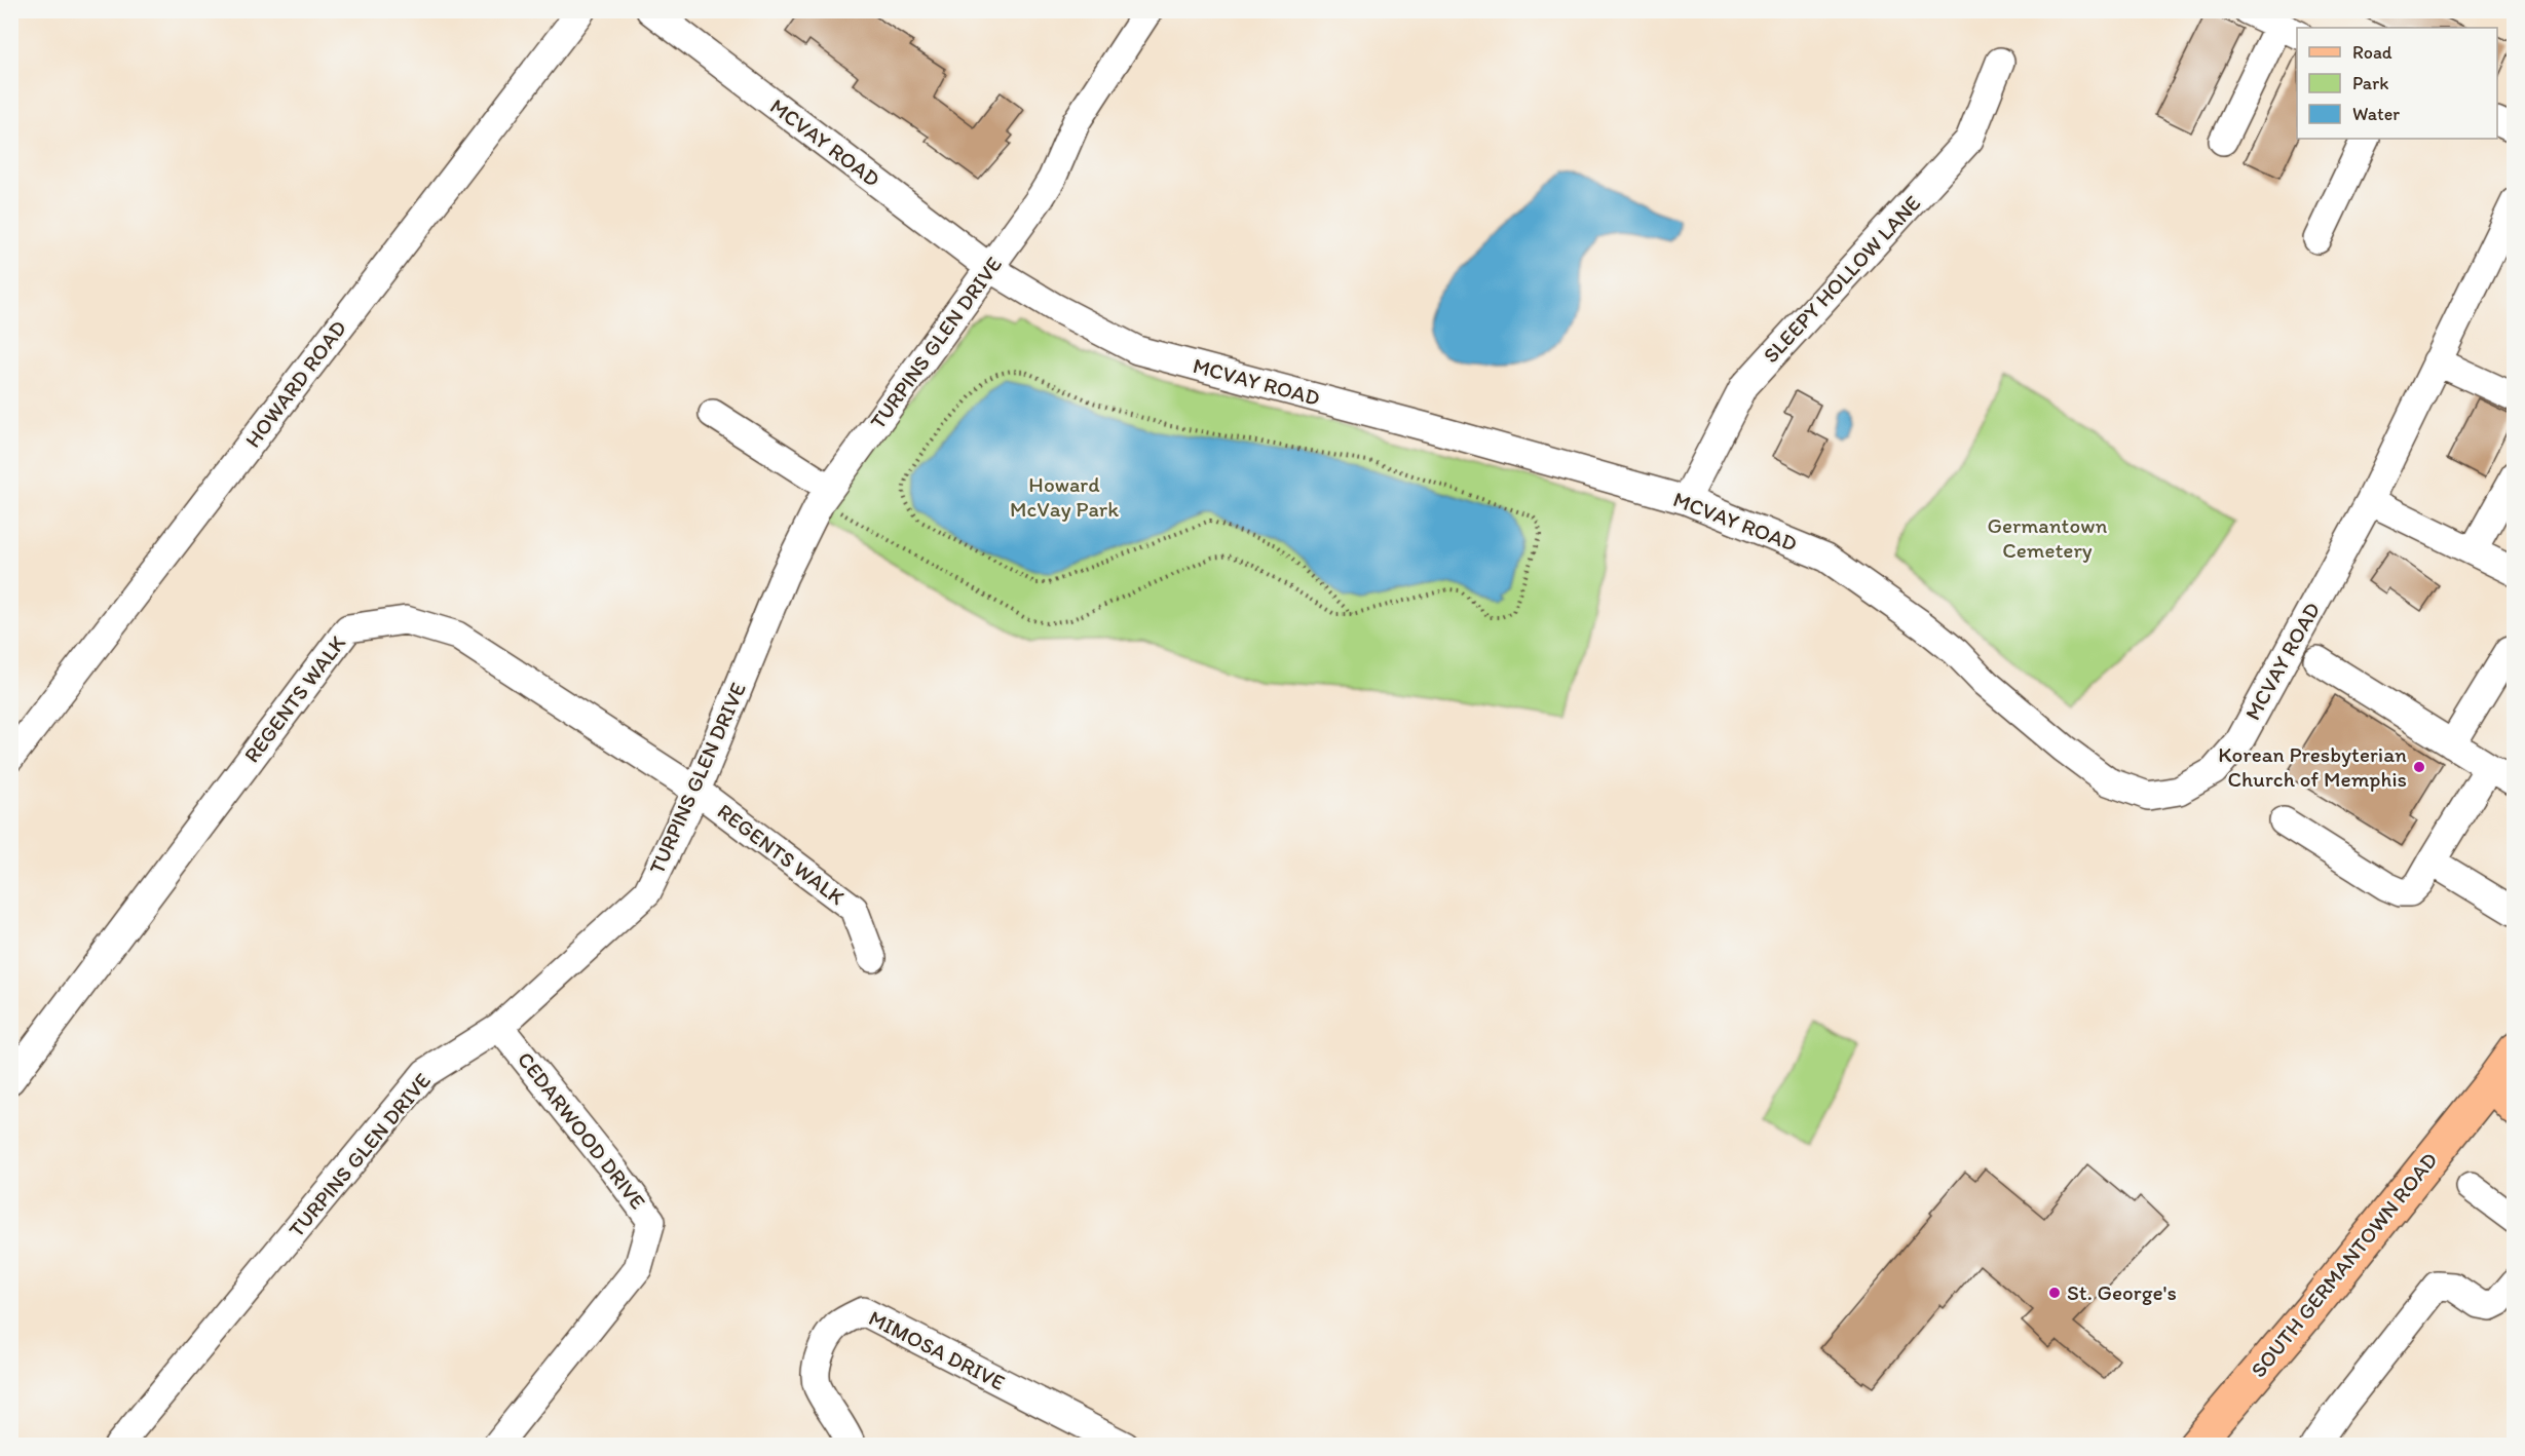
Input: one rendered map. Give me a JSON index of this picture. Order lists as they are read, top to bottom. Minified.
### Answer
{"streets":{"main road":["SOUTH GERMANTOWN ROAD"],"street":["MCVAY ROAD","SLEEPY HOLLOW LANE","TURPINS GLEN DRIVE","HOWARD ROAD","REGENTS WALK","CEDARWOOD DRIVE","MIMOSA DRIVE"]},"crossings":[["MCVAY ROAD","SLEEPY HOLLOW LANE"],["MCVAY ROAD","TURPINS GLEN DRIVE"],["TURPINS GLEN DRIVE","REGENTS WALK"],["TURPINS GLEN DRIVE","CEDARWOOD DRIVE"]],"parks":["Howard McVay Park","Germantown Cemetery"],"places":["Korean Presbyterian Church of Memphis","St. George's"],"legend":["Road","Park","Water"]}
